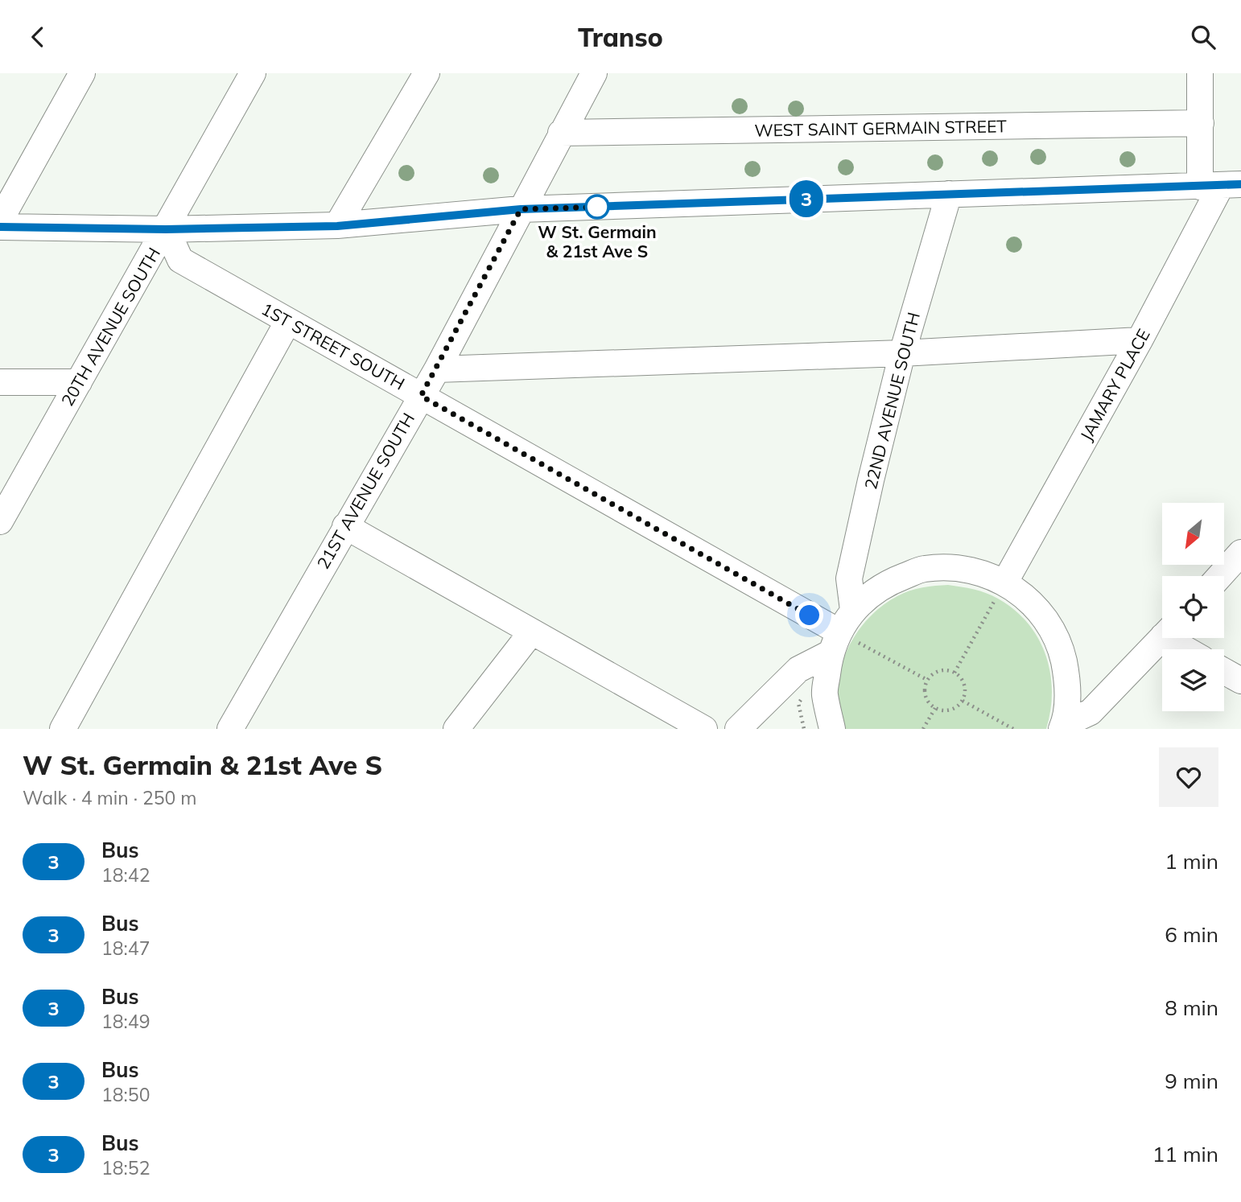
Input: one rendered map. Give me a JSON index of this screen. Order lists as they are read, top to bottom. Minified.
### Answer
{"streets":{"street":["WEST SAINT GERMAIN STREET","20TH AVENUE SOUTH","1ST STREET SOUTH","JAMARY PLACE","22ND AVENUE SOUTH","21ST AVENUE SOUTH"]},"crossings":[["WEST SAINT GERMAIN STREET","JAMARY PLACE"],["WEST SAINT GERMAIN STREET","21ST AVENUE SOUTH"],["20TH AVENUE SOUTH","1ST STREET SOUTH"],["1ST STREET SOUTH","21ST AVENUE SOUTH"]],"places":["W St. Germain & 21st Ave S"],"lines":["bus line 3"],"north":"bottom left","page":{"header":"Transo","on_map":"3","heading":["W St. Germain & 21st Ave S","Walk · 4 min · 250 m"],"list":[{"mark":"3","name":"Bus","note":"18:42","value":"1 min"},{"mark":"3","name":"Bus","note":"18:47","value":"6 min"},{"mark":"3","name":"Bus","note":"18:49","value":"8 min"},{"mark":"3","name":"Bus","note":"18:50","value":"9 min"},{"mark":"3","name":"Bus","note":"18:52","value":"11 min"}]}}
